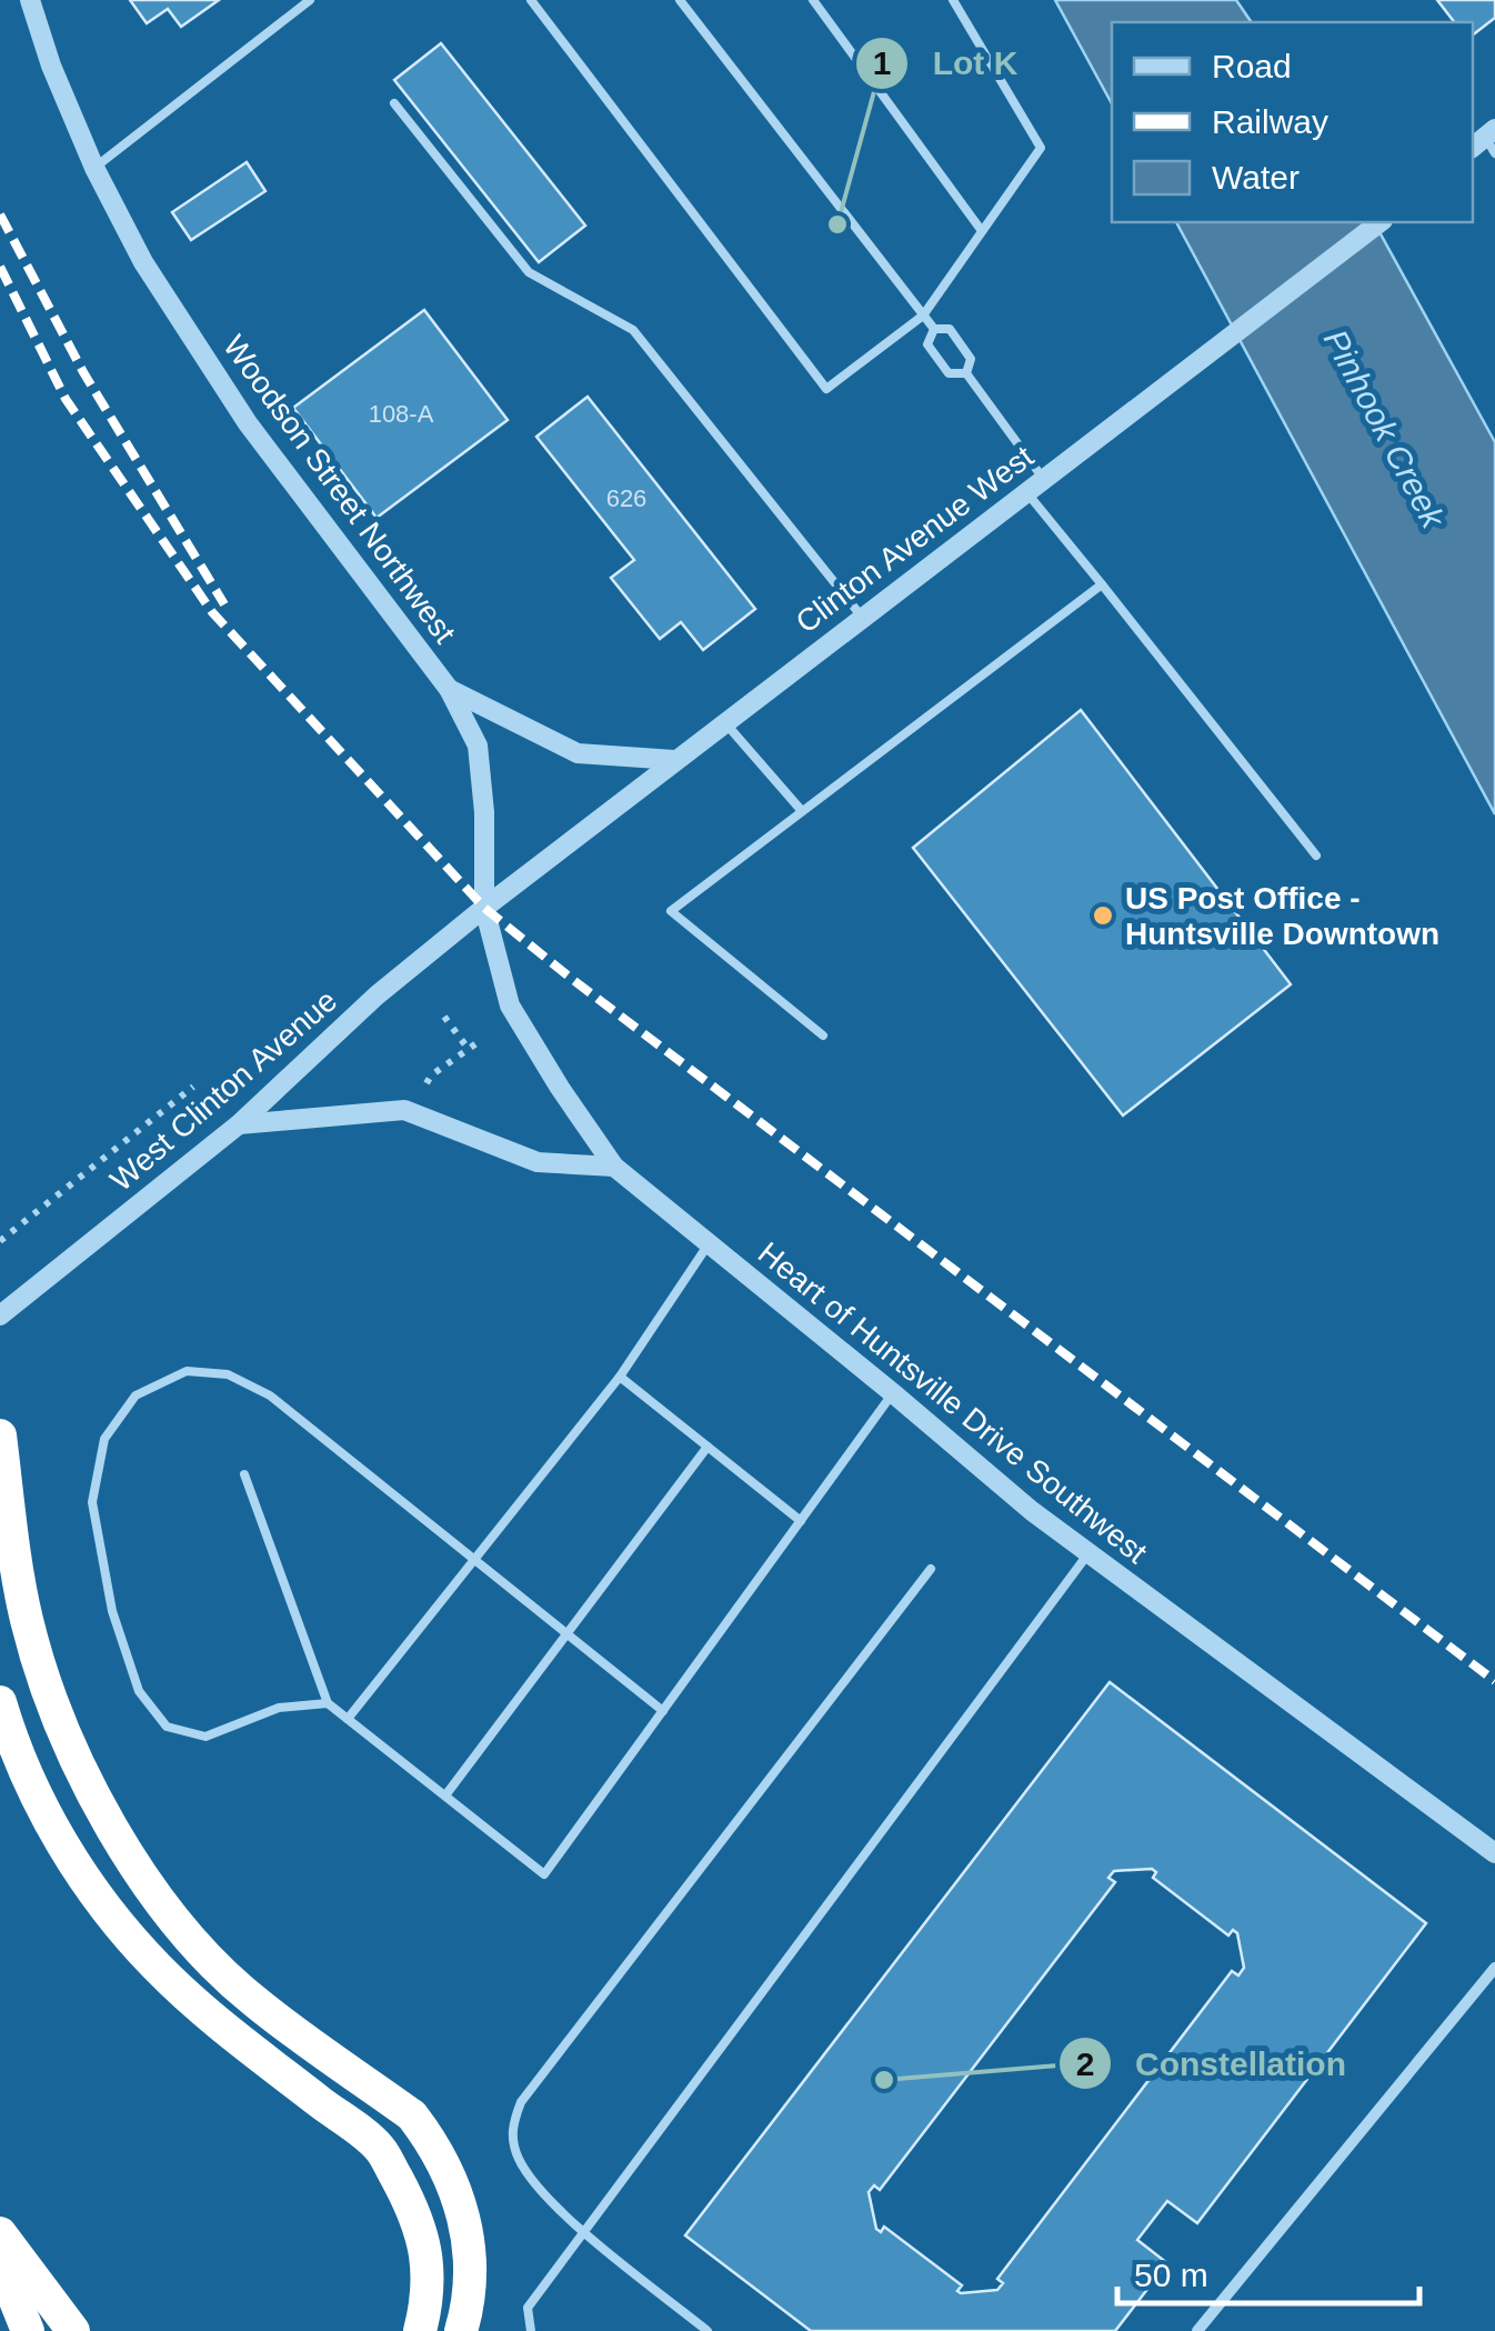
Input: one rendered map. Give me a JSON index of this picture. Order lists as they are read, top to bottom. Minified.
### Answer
{"streets":{"street":["Woodson Street Northwest","Clinton Avenue West","West Clinton Avenue","Heart of Huntsville Drive Southwest"]},"crossings":[["Woodson Street Northwest","Clinton Avenue West"],["Woodson Street Northwest","West Clinton Avenue"],["Woodson Street Northwest","Heart of Huntsville Drive Southwest"],["Clinton Avenue West","West Clinton Avenue"],["Clinton Avenue West","Heart of Huntsville Drive Southwest"],["West Clinton Avenue","Heart of Huntsville Drive Southwest"]],"water":["Pinhook Creek"],"places":["Lot K","US Post Office - Huntsville Downtown","Constellation"],"house_numbers":["108-A","626"],"legend":["Road","Railway","Water"],"scale_bar":"50 m"}
